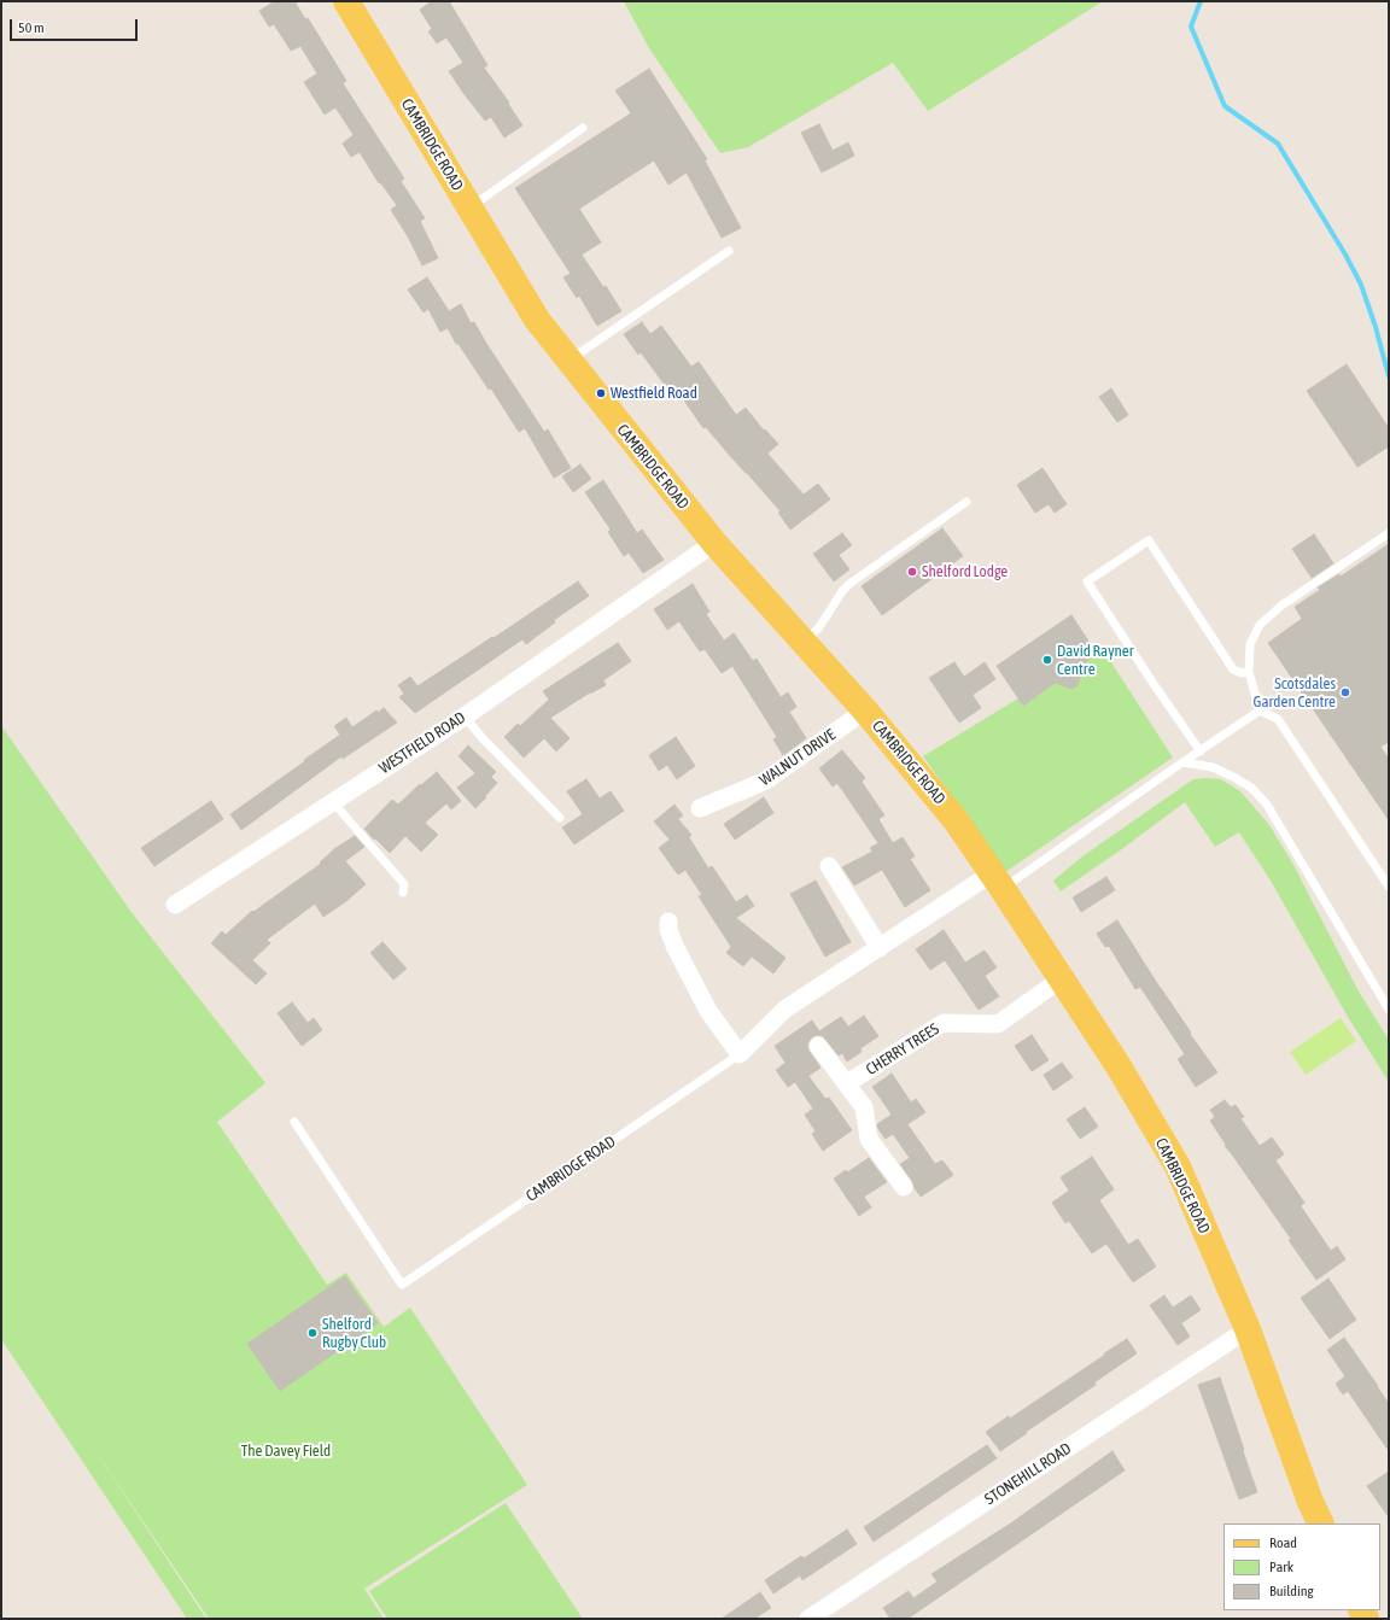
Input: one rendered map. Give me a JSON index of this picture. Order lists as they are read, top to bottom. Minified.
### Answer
{"streets":{"main road":["CAMBRIDGE ROAD"],"street":["WESTFIELD ROAD","WALNUT DRIVE","CHERRY TREES","STONEHILL ROAD"]},"crossings":[["CAMBRIDGE ROAD","WESTFIELD ROAD"],["CAMBRIDGE ROAD","WALNUT DRIVE"],["CAMBRIDGE ROAD","CHERRY TREES"],["CAMBRIDGE ROAD","STONEHILL ROAD"]],"parks":["The Davey Field"],"places":["Westfield Road","Shelford Lodge","David Rayner Centre","Scotsdales Garden Centre","Shelford Rugby Club"],"legend":["Road","Park","Building"],"scale_bar":"50 m"}
